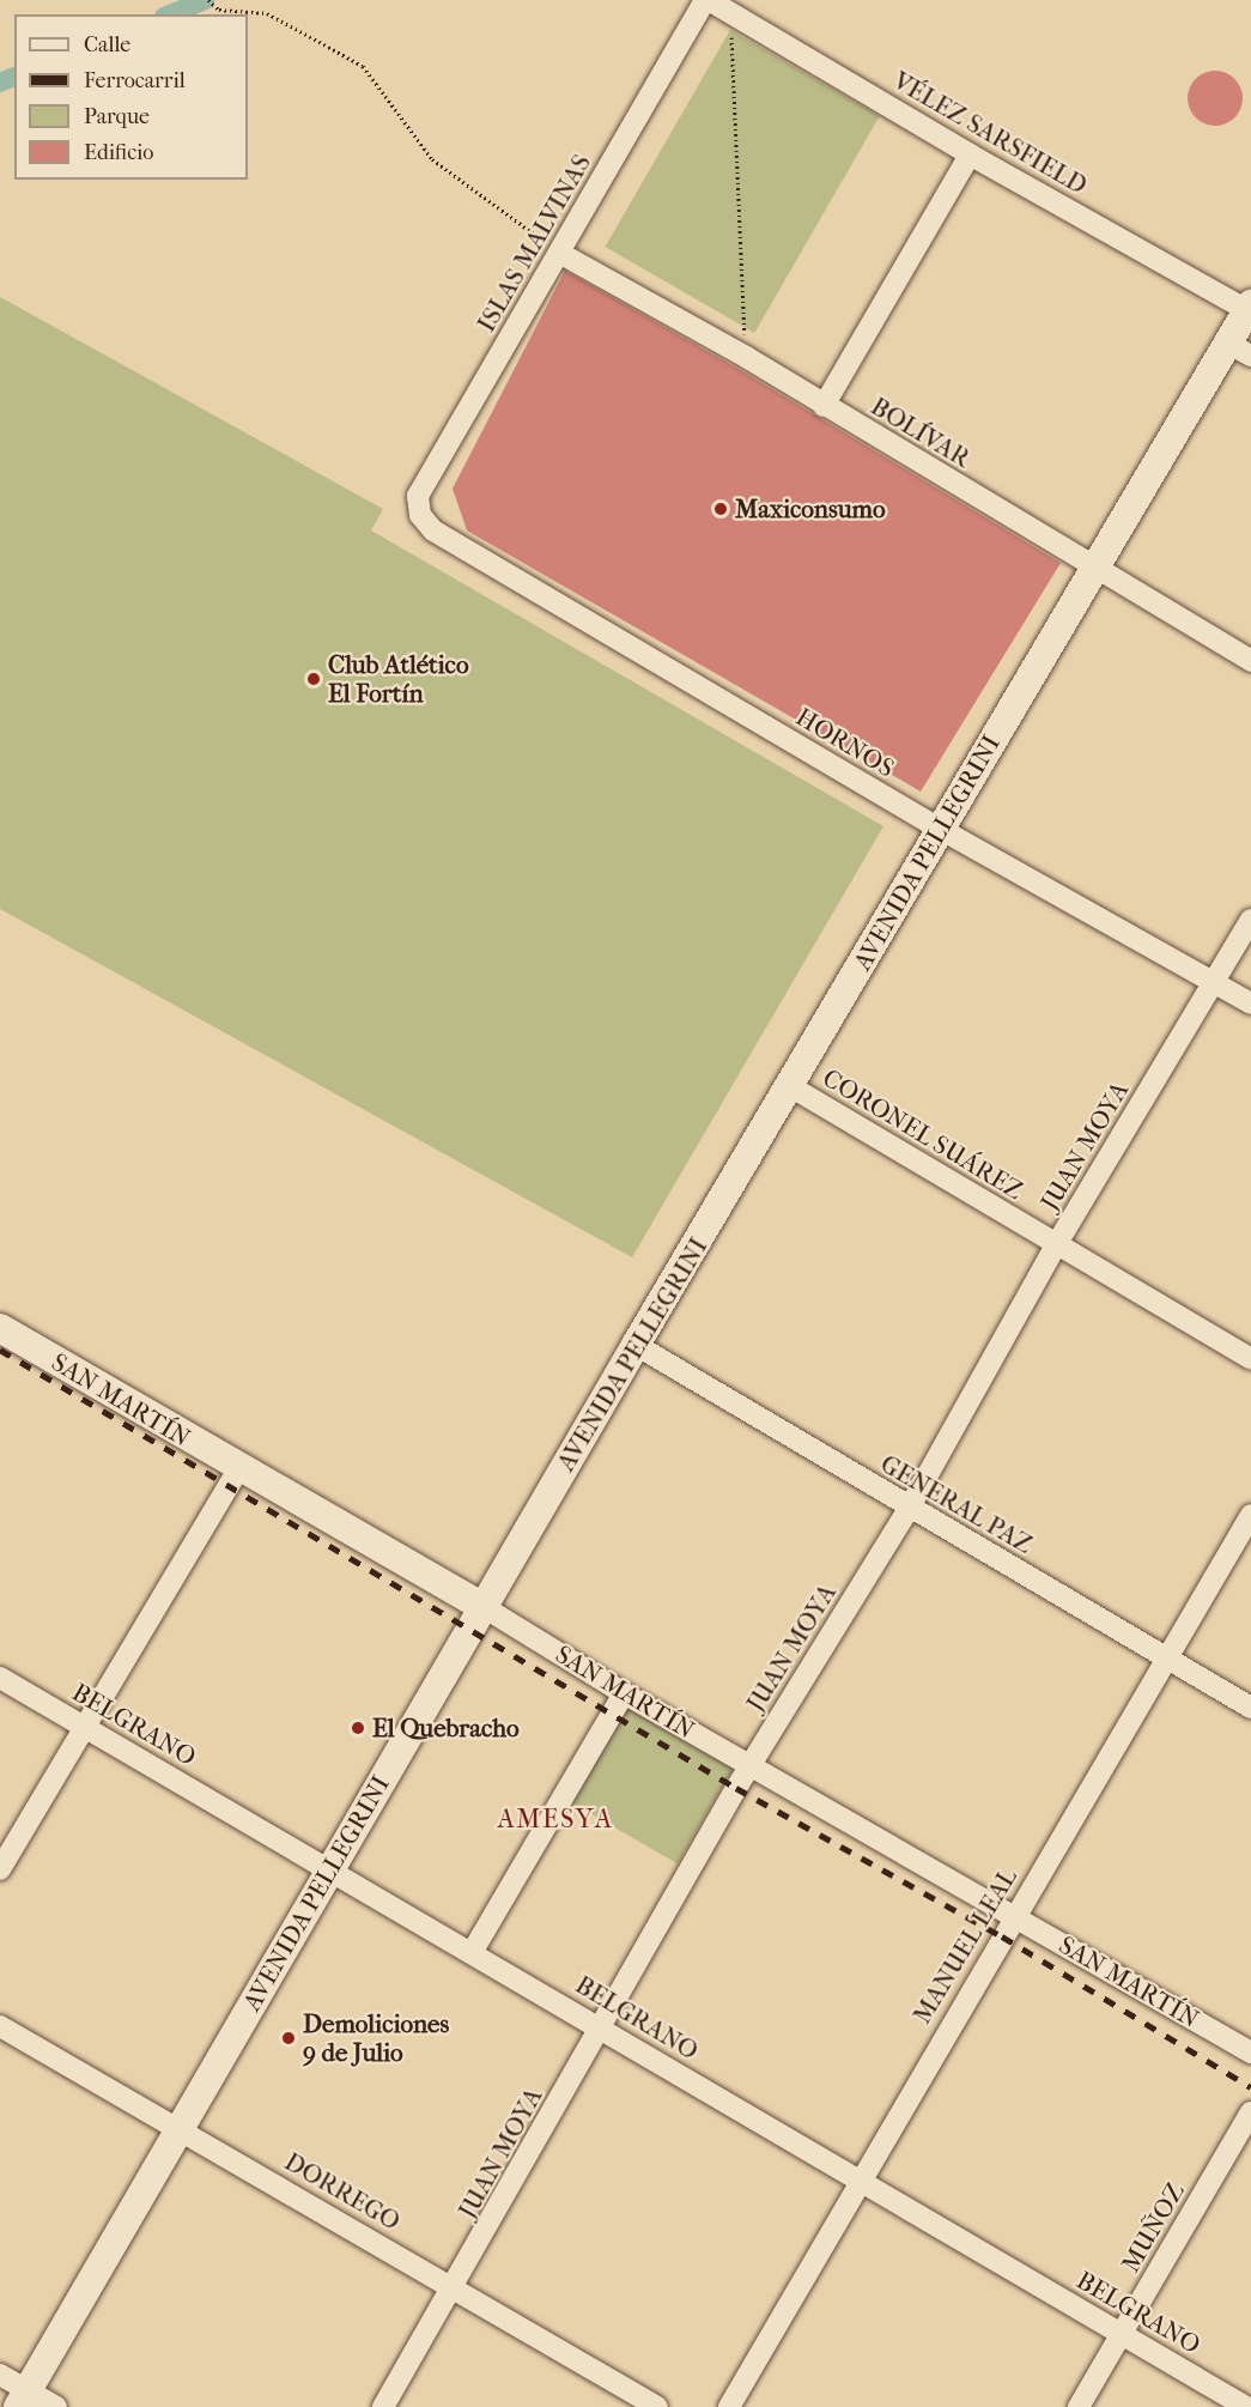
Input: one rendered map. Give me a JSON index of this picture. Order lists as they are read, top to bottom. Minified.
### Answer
{"streets":{"main road":["AVENIDA PELLEGRINI","SAN MARTÍN"],"street":["VÉLEZ SARSFIELD","ISLAS MALVINAS","BOLÍVAR","HORNOS","CORONEL SUÁREZ","JUAN MOYA","GENERAL PAZ","BELGRANO","MANUEL LEAL","DORREGO","MUÑOZ"]},"crossings":[["VÉLEZ SARSFIELD","ISLAS MALVINAS"],["VÉLEZ SARSFIELD","AVENIDA PELLEGRINI"],["ISLAS MALVINAS","BOLÍVAR"],["ISLAS MALVINAS","HORNOS"],["BOLÍVAR","AVENIDA PELLEGRINI"],["HORNOS","AVENIDA PELLEGRINI"],["HORNOS","JUAN MOYA"],["AVENIDA PELLEGRINI","CORONEL SUÁREZ"],["AVENIDA PELLEGRINI","SAN MARTÍN"],["AVENIDA PELLEGRINI","GENERAL PAZ"],["AVENIDA PELLEGRINI","BELGRANO"],["AVENIDA PELLEGRINI","DORREGO"],["CORONEL SUÁREZ","JUAN MOYA"],["JUAN MOYA","SAN MARTÍN"],["JUAN MOYA","GENERAL PAZ"],["JUAN MOYA","BELGRANO"],["JUAN MOYA","DORREGO"],["SAN MARTÍN","MANUEL LEAL"],["GENERAL PAZ","MANUEL LEAL"],["BELGRANO","MANUEL LEAL"],["BELGRANO","MUÑOZ"]],"districts":["AMESYA"],"places":["Maxiconsumo","Club Atlético El Fortín","El Quebracho","Demoliciones 9 de Julio"],"legend":["Calle","Ferrocarril","Parque","Edificio"]}
